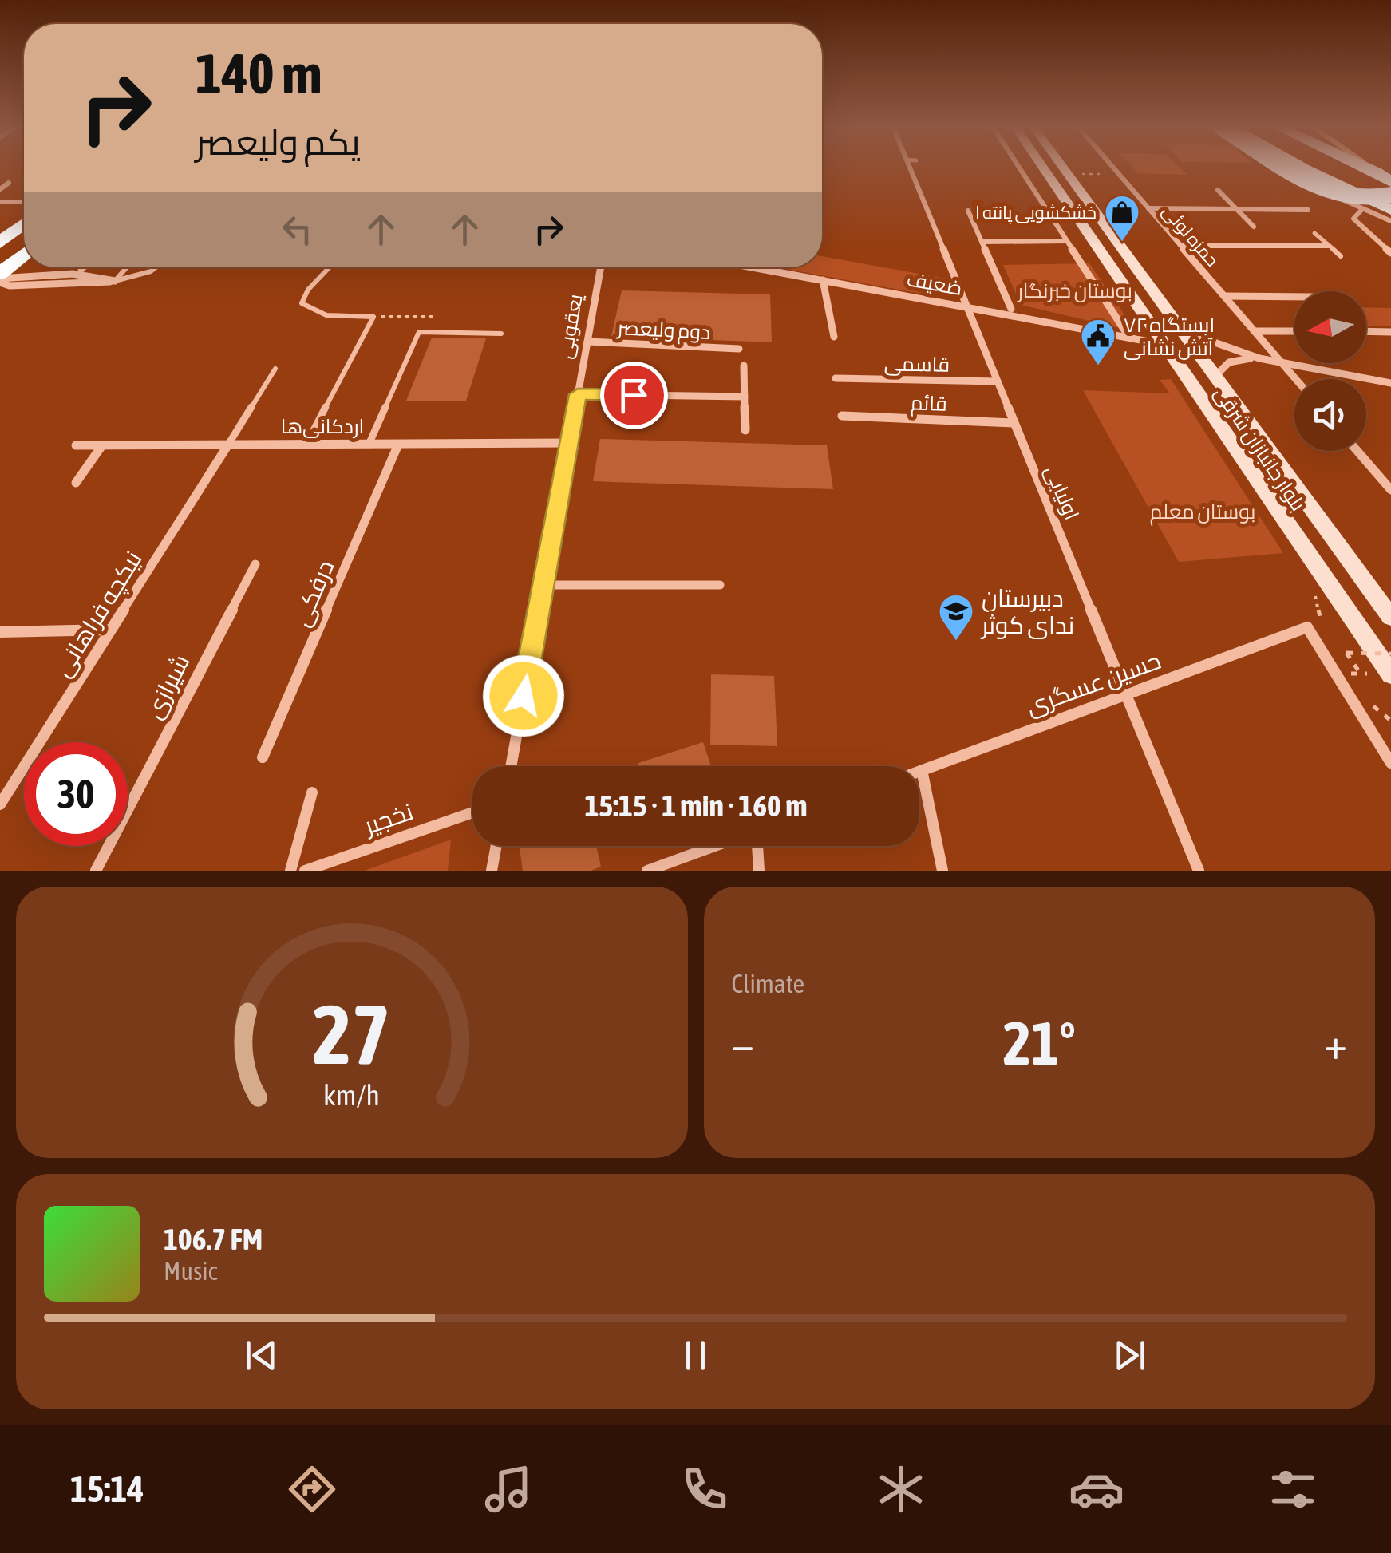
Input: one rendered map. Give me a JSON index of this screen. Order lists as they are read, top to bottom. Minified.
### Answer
{"streets":{"main road":["بلوار جانبازان شرقی"],"street":["حمزه لوئی","ضعیف","یعقوبی","دوم ولیعصر","قاسمی","قائم","اردکانی‌ها","اولیایی","درفکی","نیکچه فراهانی","حسین عسگری","شیرازی","نخجیر"]},"crossings":[["ضعیف","بلوار جانبازان شرقی"],["ضعیف","اولیایی"],["یعقوبی","دوم ولیعصر"],["یعقوبی","اردکانی‌ها"],["قاسمی","اولیایی"],["قائم","اولیایی"],["اردکانی‌ها","درفکی"],["اردکانی‌ها","نیکچه فراهانی"],["اولیایی","حسین عسگری"]],"parks":["بوستان خبرنگار","بوستان معلم"],"places":{"shop":["خشکشویی پانته آ"],"public building":["ایستگاه ۷۲ آتش نشانی"],"school or university":["دبیرستان ندای کوثر"]},"north":"left","page":{"turn":["140 m","یکم ولیعصر"],"limit":"30","trip":"15:15 · 1 min · 160 m","tile":"Climate","heat":["−","21°","+"],"song":["106.7 FM","Music"],"tabs":"15:14","gauge":["27","km/h"]}}
